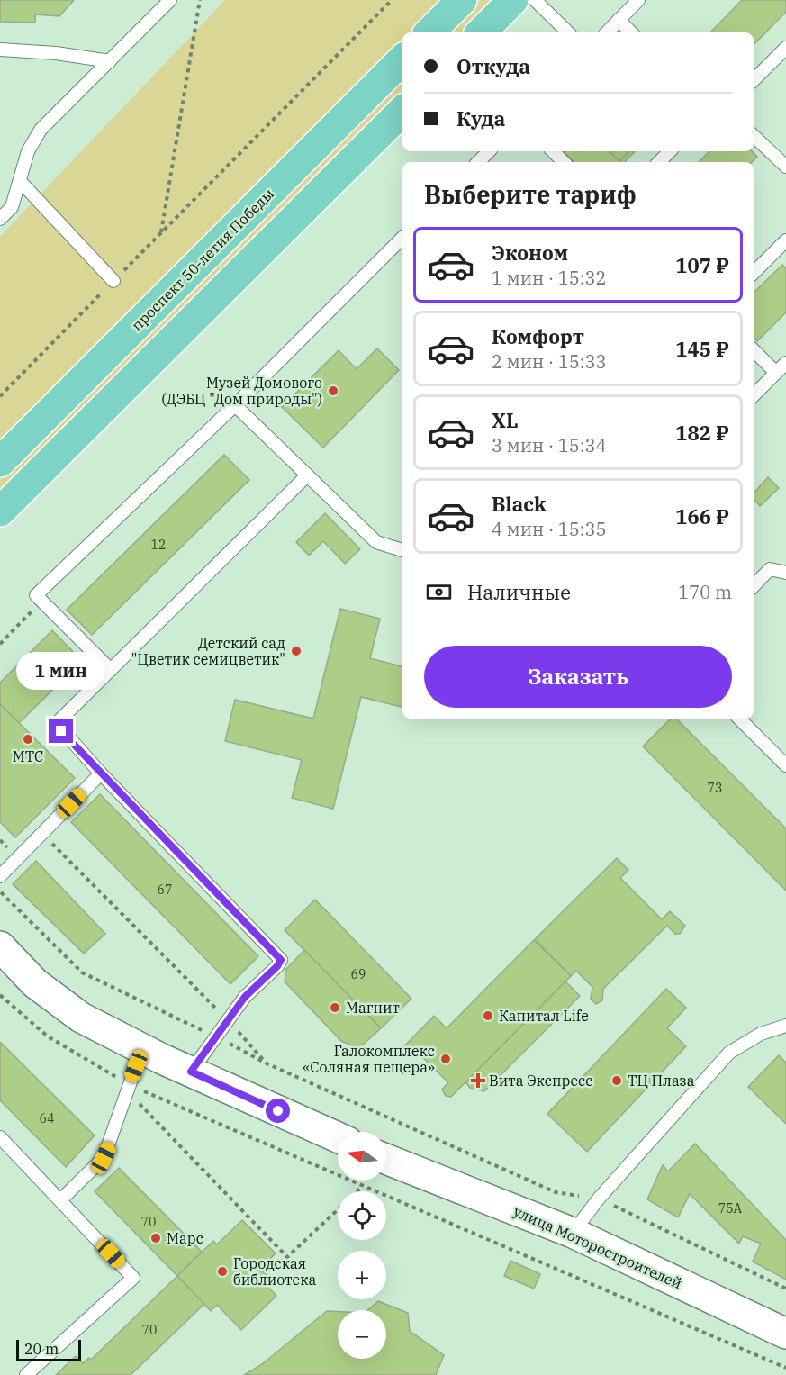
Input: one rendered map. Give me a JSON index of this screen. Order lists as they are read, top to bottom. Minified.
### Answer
{"streets":{"main road":["проспект 50-летия Победы"],"street":["улица Моторостроителей"]},"places":{"other":["Музей Домового (ДЭБЦ \"Дом природы\")","Детский сад \"Цветик семицветик\"","МТС","Магнит","Капитал Life","Галокомплекс «Соляная пещера»","ТЦ Плаза","Марс","Городская библиотека"],"health":["Вита Экспресс"]},"house_numbers":["12","73","67","69","64","75А","70","70"],"scale_bar":"20 m","north":"left","page":{"banner":["Откуда","Куда"],"heading":"Выберите тариф","list":[{"name":"Эконом","note":"1 мин · 15:32","value":"107 ₽"},{"name":"Комфорт","note":"2 мин · 15:33","value":"145 ₽"},{"name":"XL","note":"3 мин · 15:34","value":"182 ₽"},{"name":"Black","note":"4 мин · 15:35","value":"166 ₽"}],"pay":["Наличные","170 m"],"buttons":"Заказать","bubble":"1 мин","map_buttons":["+","−"],"scale":"20 m"}}
